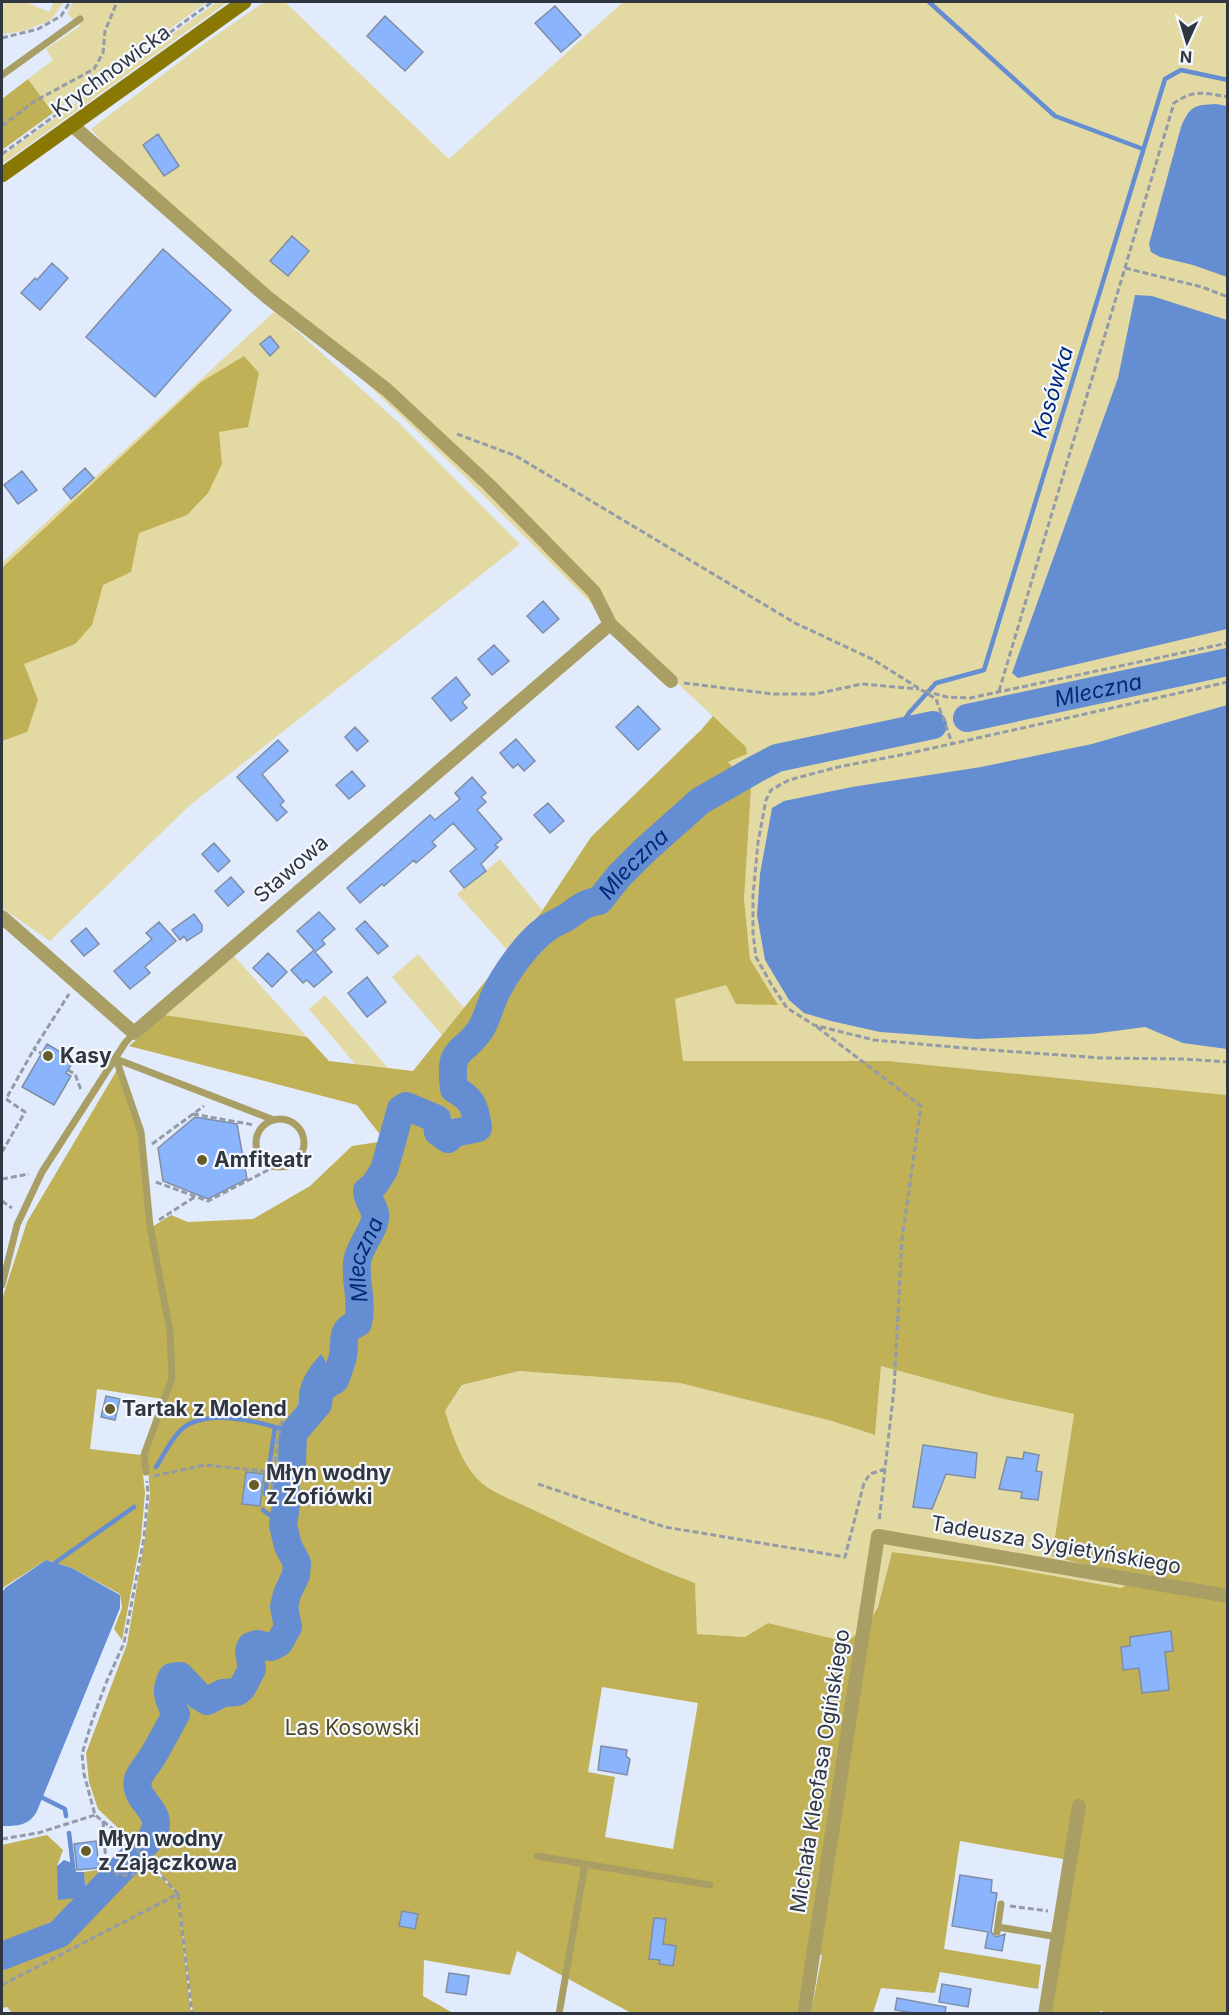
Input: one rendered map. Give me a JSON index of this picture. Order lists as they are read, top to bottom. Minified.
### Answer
{"streets":{"street":["Krychnowicka","Stawowa","Tadeusza Sygietyńskiego","Michała Kleofasa Ogińskiego"]},"crossings":[["Tadeusza Sygietyńskiego","Michała Kleofasa Ogińskiego"]],"water":["Kosówka","Mleczna"],"parks":["Las Kosowski"],"places":["Kasy","Amfiteatr","Tartak z Molend","Młyn wodny z Zofiówki","Młyn wodny z Zajączkowa"],"north":"bottom"}
